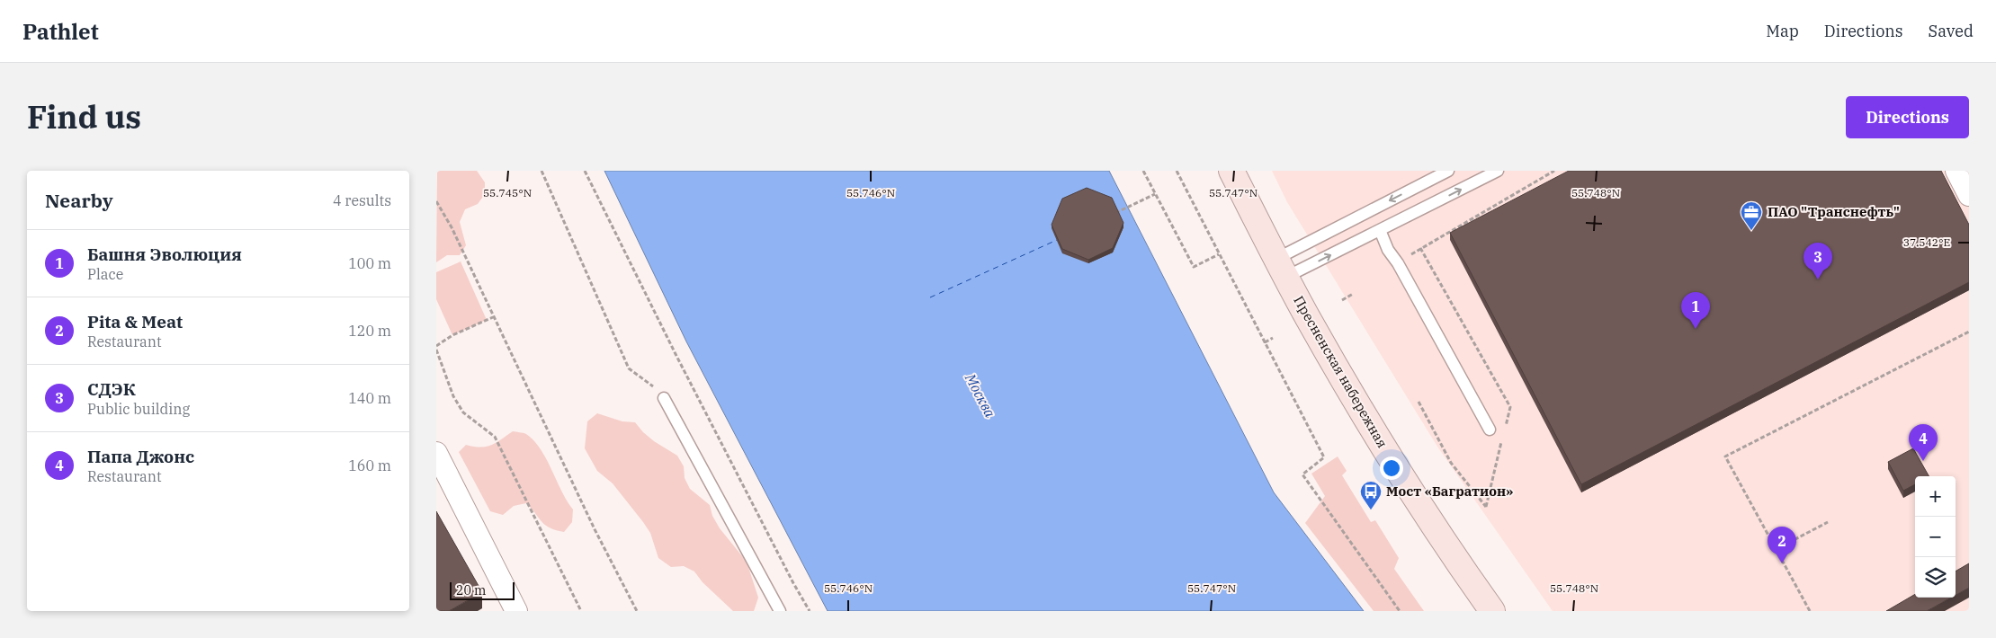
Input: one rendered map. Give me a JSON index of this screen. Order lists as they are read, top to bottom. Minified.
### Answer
{"streets":{"main road":["Пресненская набережная"]},"water":["Москва"],"places":{"office":["ПАО \"Транснефть\""],"bus stop":["Мост «Багратион»"]},"scale_bar":"20 m","page":{"header":"Pathlet","nav":["Map","Directions","Saved"],"title":"Find us","buttons":"Directions","heading":["Nearby","4 results"],"list":[{"mark":"1","name":"Башня Эволюция","note":"Place","value":"100 m"},{"mark":"2","name":"Pita & Meat","note":"Restaurant","value":"120 m"},{"mark":"3","name":"СДЭК","note":"Public building","value":"140 m"},{"mark":"4","name":"Папа Джонс","note":"Restaurant","value":"160 m"}],"pins":["3","1","4","2"],"map_buttons":["+","−"],"scale":"20 m"},"coordinates":["55.745°N","55.746°N","55.747°N","55.748°N","37.542°E"]}
